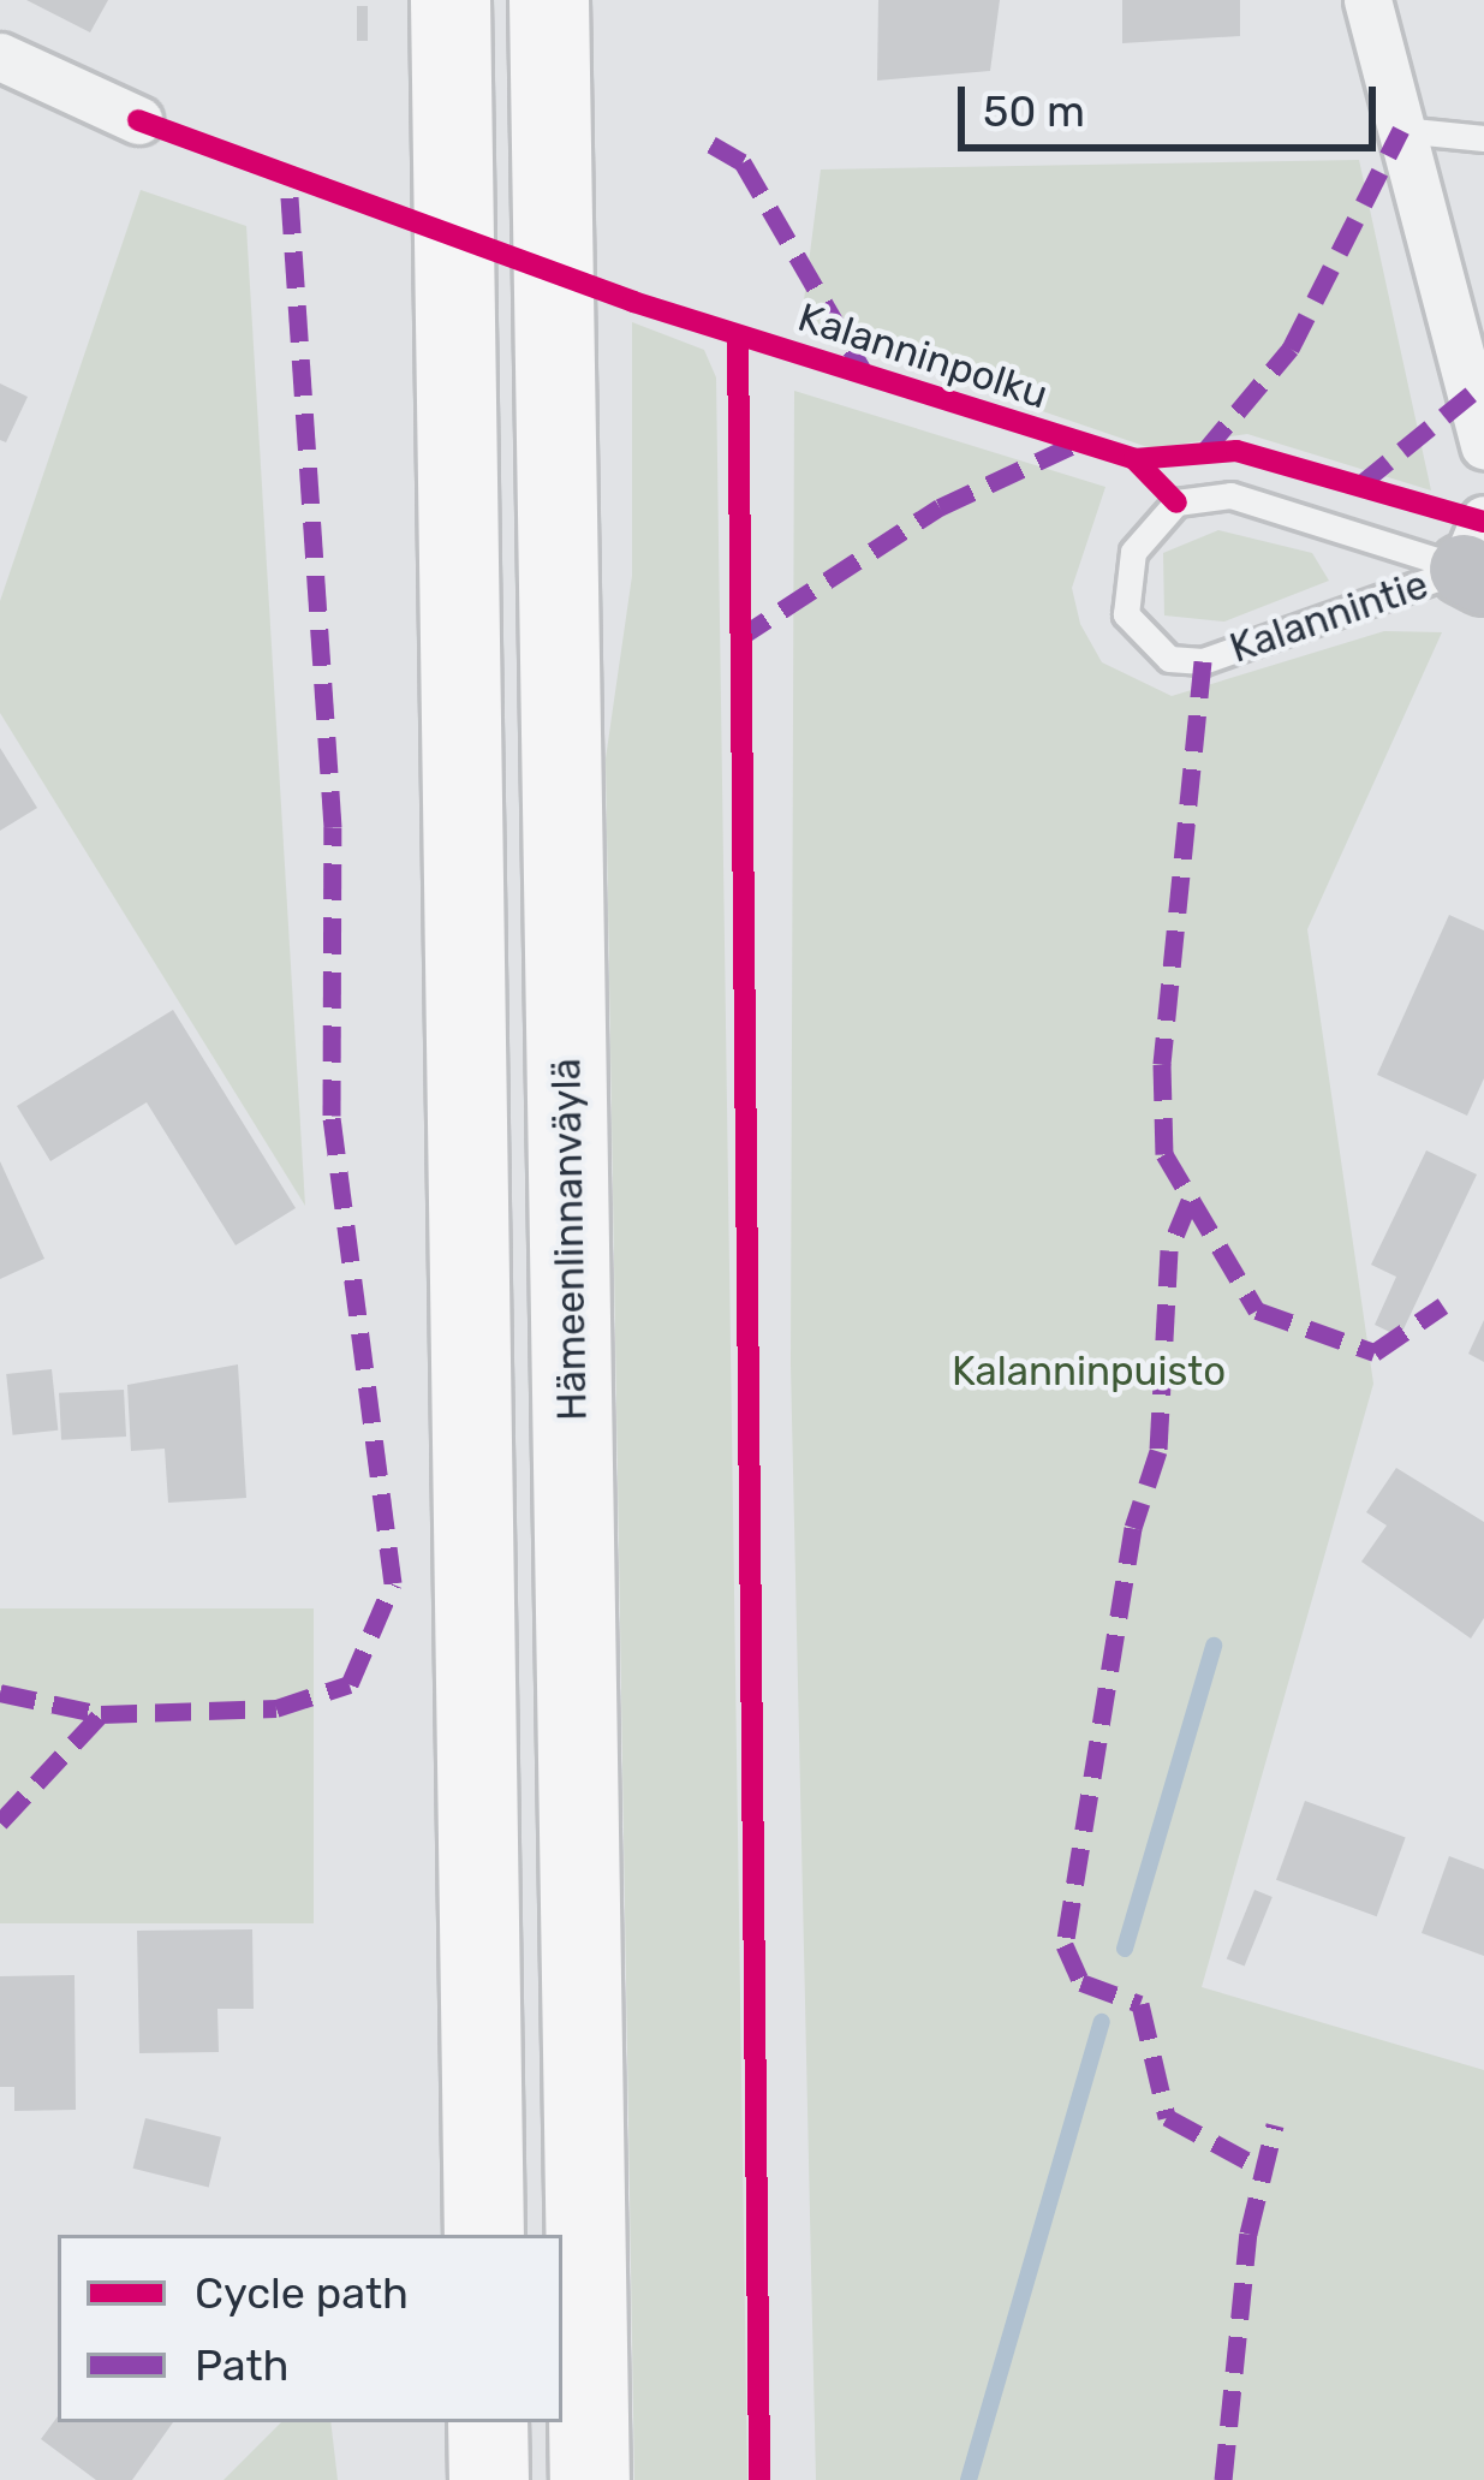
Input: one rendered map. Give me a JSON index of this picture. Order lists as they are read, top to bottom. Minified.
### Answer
{"streets":{"highway":["Hämeenlinnanväylä"],"lane":["Kalannintie"],"cycle path":["Kalanninpolku"]},"parks":["Kalanninpuisto"],"legend":["Cycle path","Path"],"scale_bar":"50 m"}
